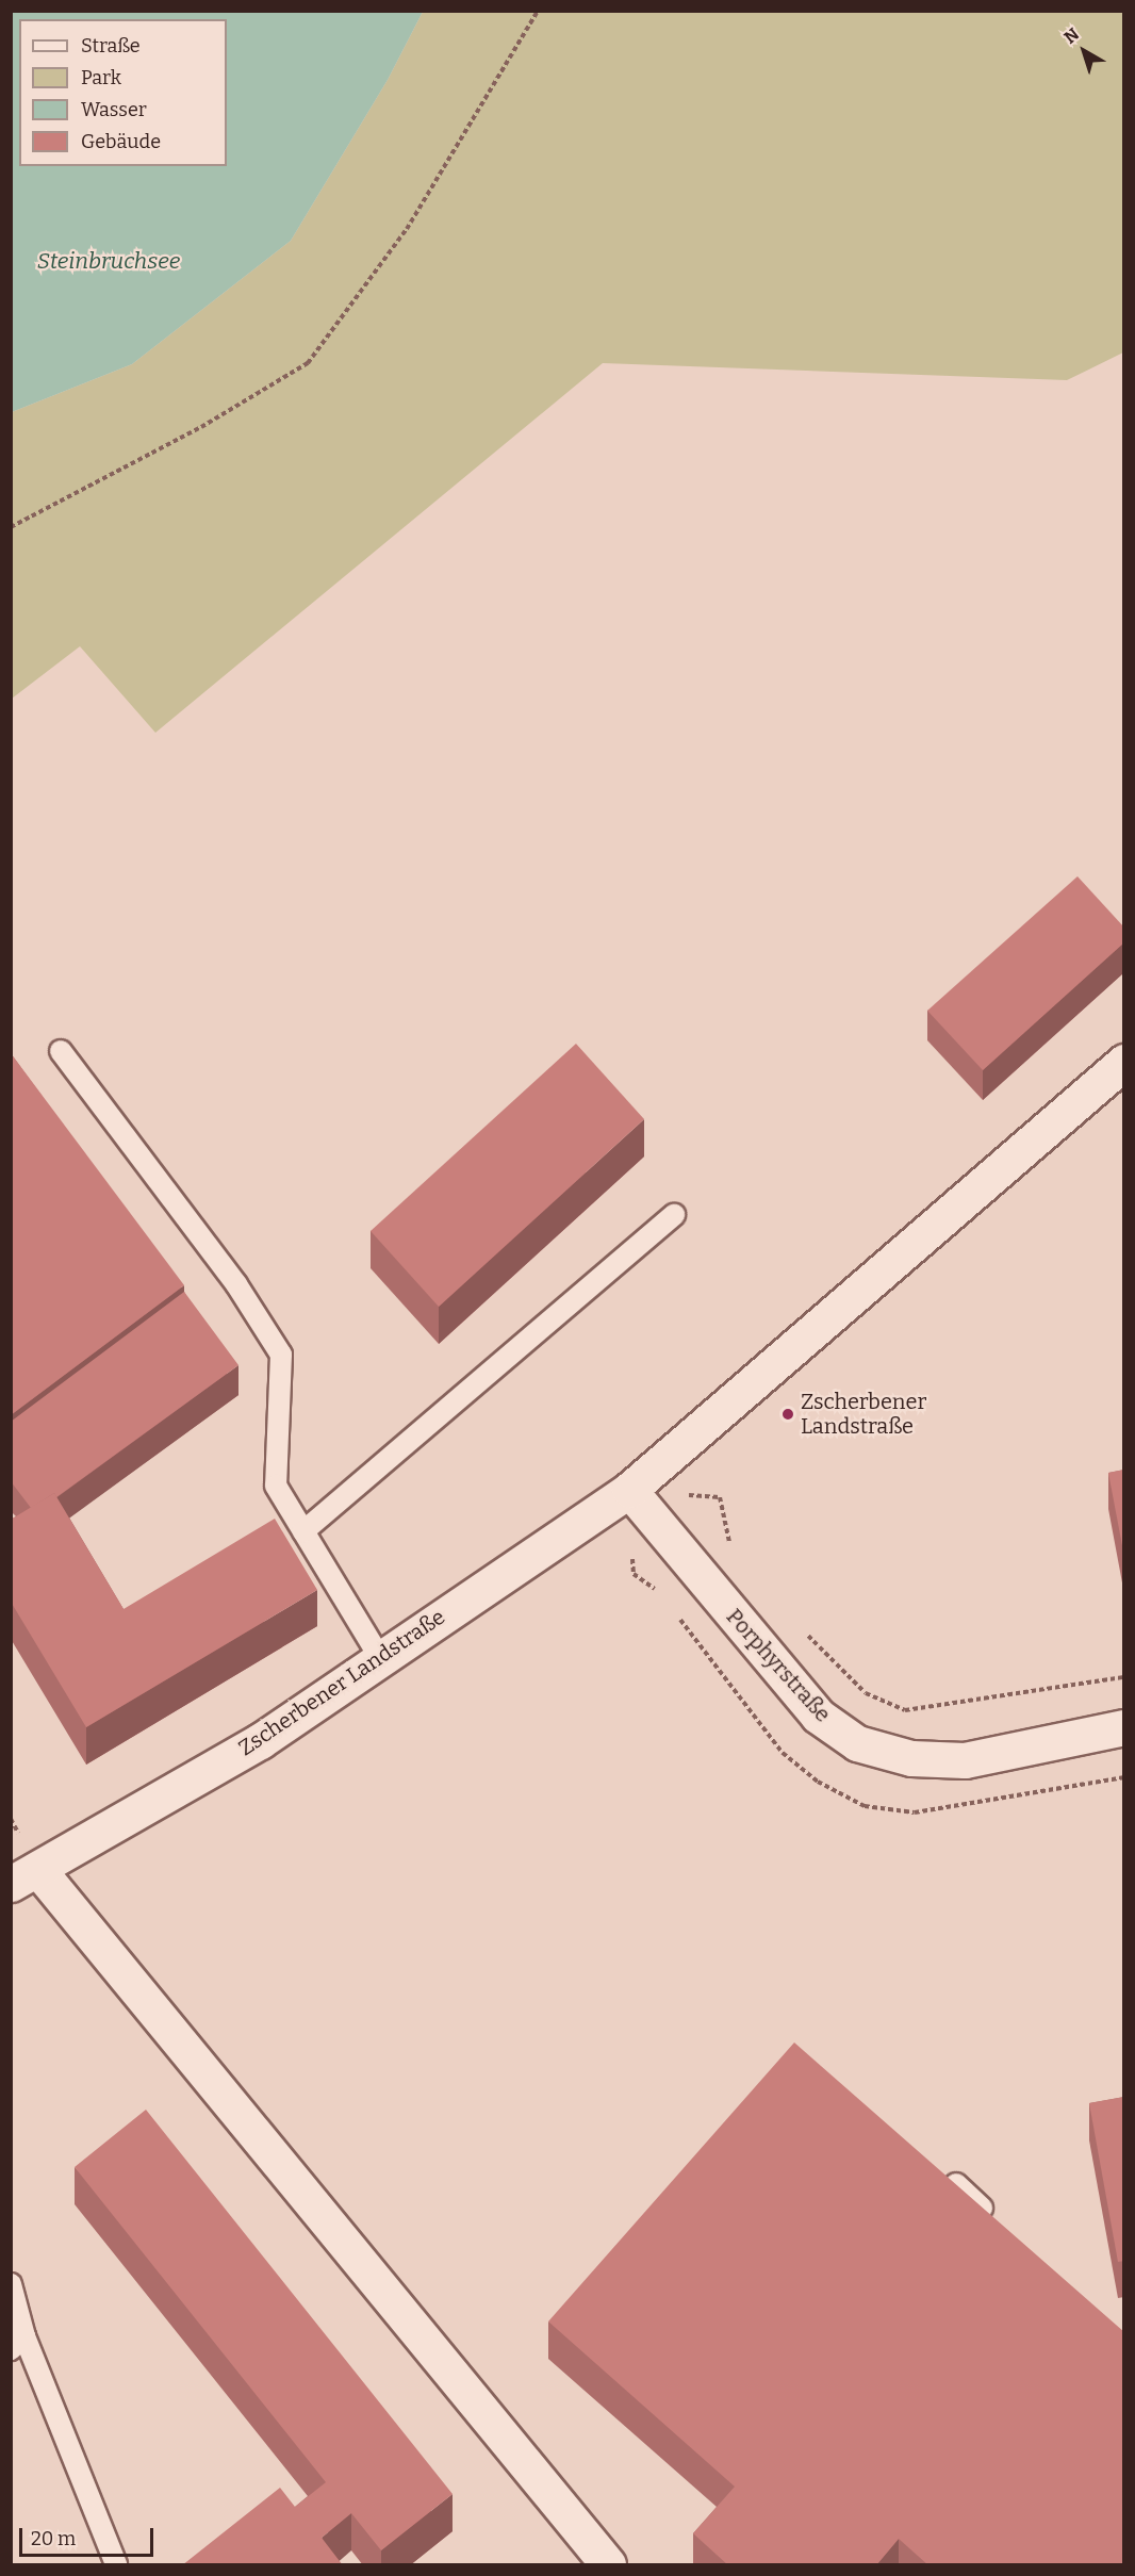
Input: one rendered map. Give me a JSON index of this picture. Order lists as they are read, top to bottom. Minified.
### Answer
{"streets":{"street":["Porphyrstraße","Zscherbener Landstraße"]},"crossings":[["Porphyrstraße","Zscherbener Landstraße"]],"water":["Steinbruchsee"],"places":["Zscherbener Landstraße"],"legend":["Straße","Park","Wasser","Gebäude"],"scale_bar":"20 m","north":"top left"}
